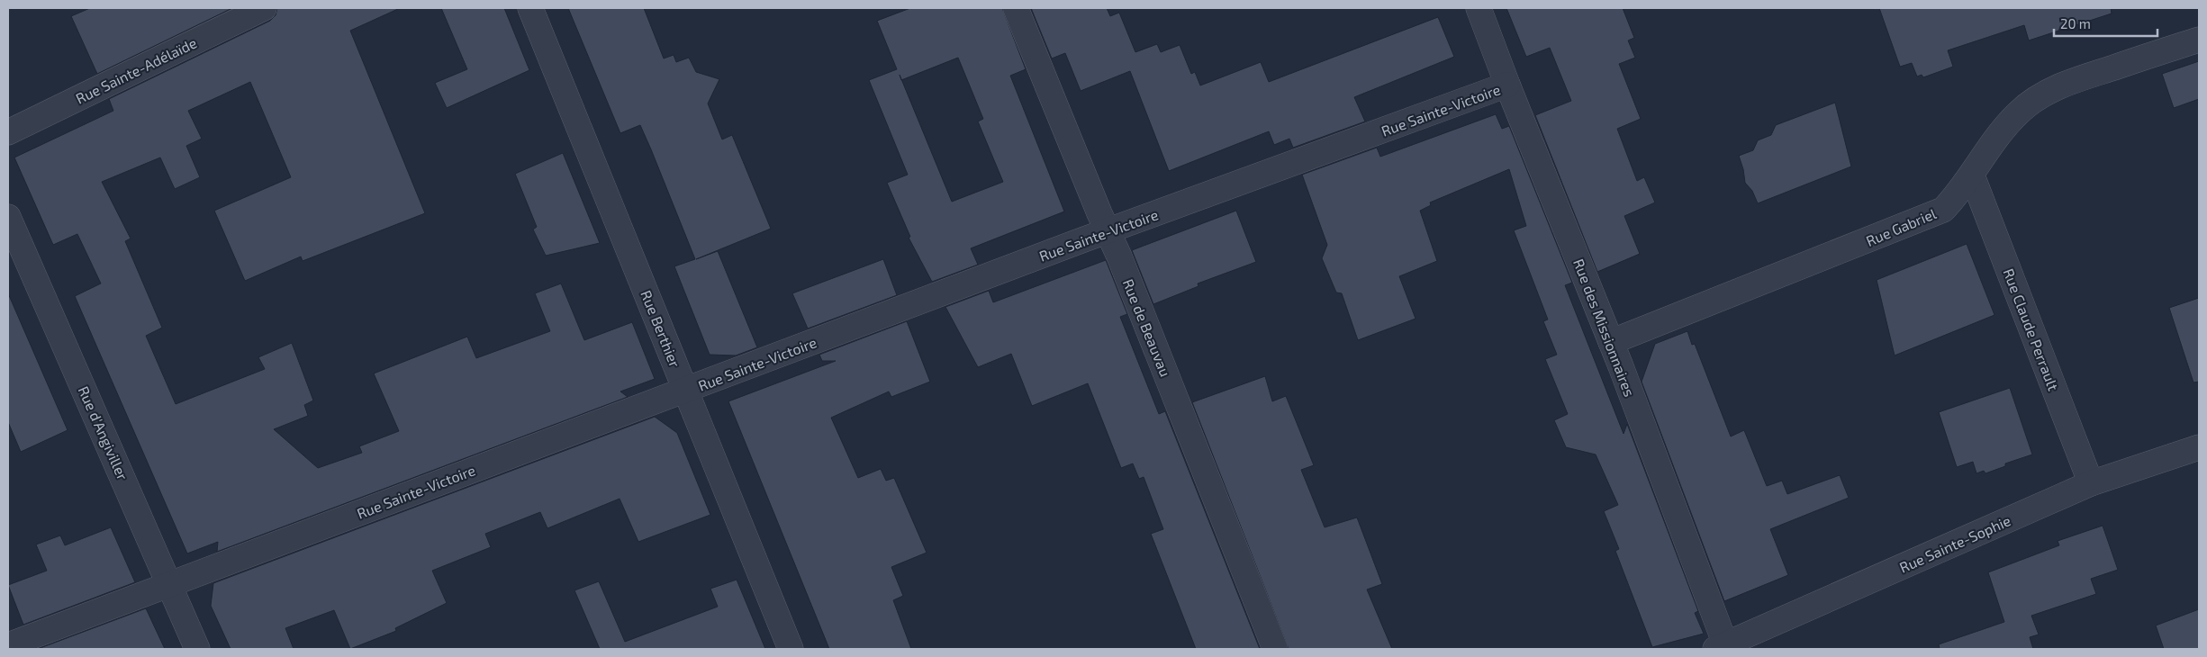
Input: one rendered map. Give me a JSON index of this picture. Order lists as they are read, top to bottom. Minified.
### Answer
{"streets":{"street":["Rue Sainte-Adélaïde","Rue Sainte-Victoire","Rue Gabriel","Rue de Beauvau","Rue des Missionnaires","Rue Berthier","Rue Claude Perrault","Rue d'Angiviller","Rue Sainte-Sophie"]},"crossings":[["Rue Sainte-Victoire","Rue de Beauvau"],["Rue Sainte-Victoire","Rue des Missionnaires"],["Rue Sainte-Victoire","Rue Berthier"],["Rue Sainte-Victoire","Rue d'Angiviller"],["Rue Gabriel","Rue des Missionnaires"],["Rue Gabriel","Rue Claude Perrault"],["Rue des Missionnaires","Rue Sainte-Sophie"],["Rue Claude Perrault","Rue Sainte-Sophie"]],"scale_bar":"20 m"}
